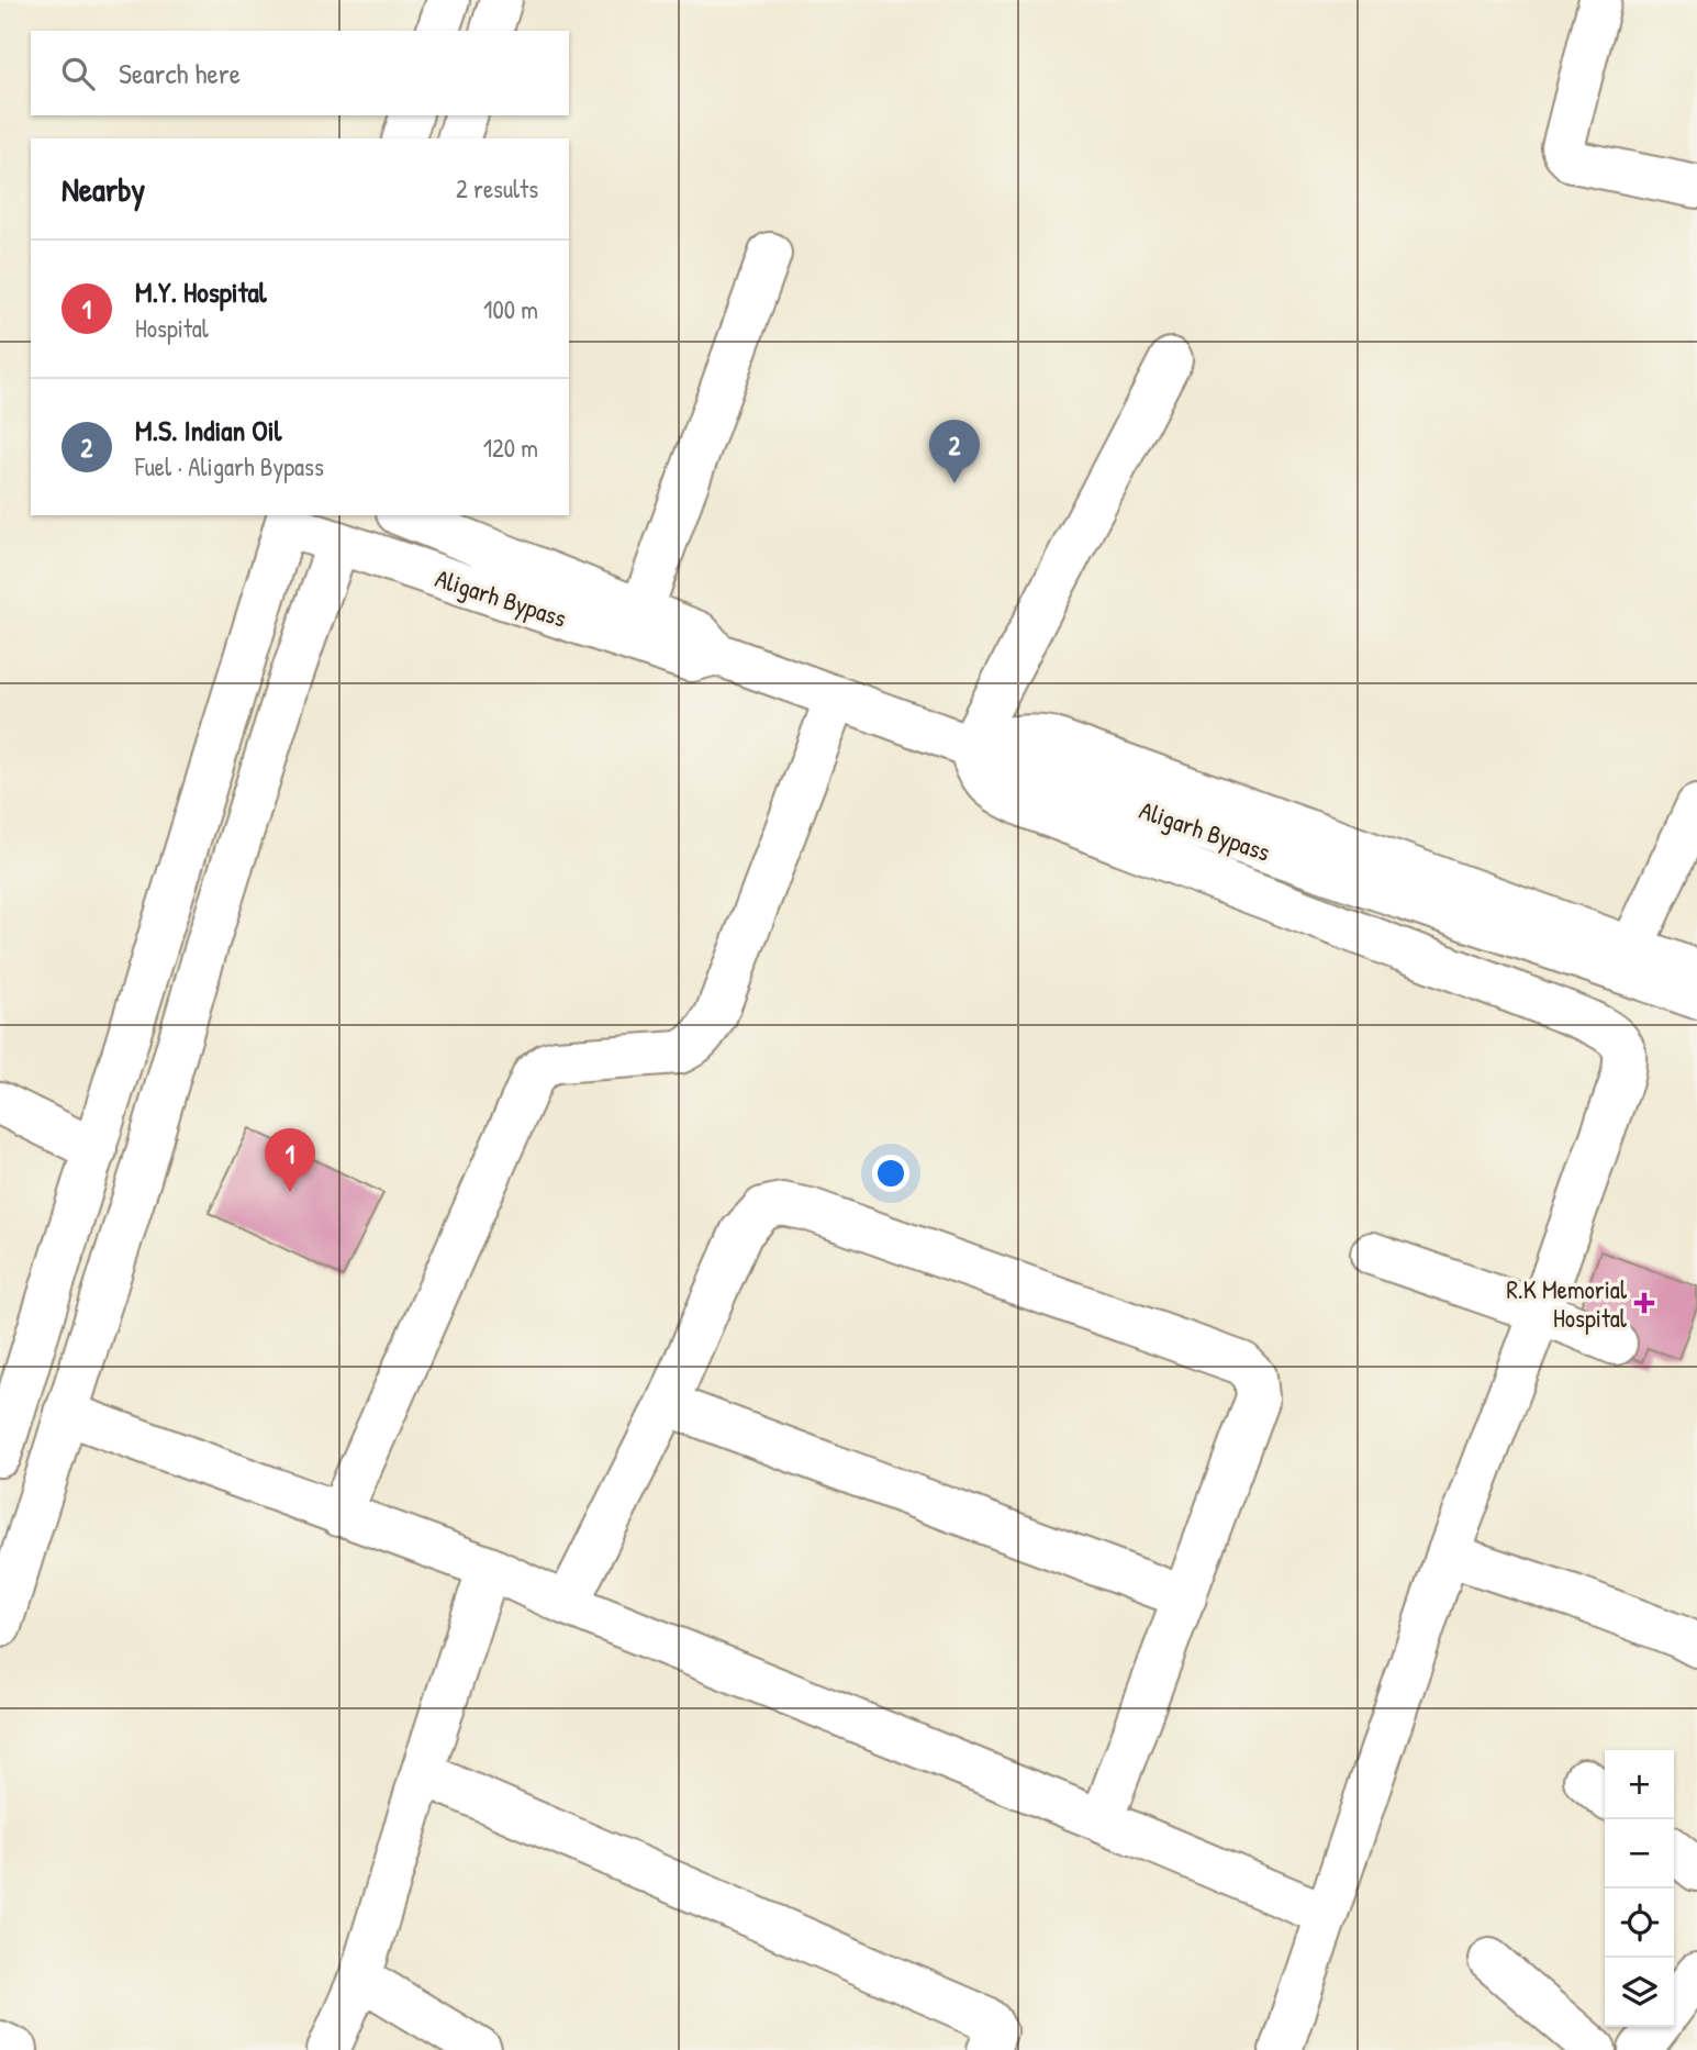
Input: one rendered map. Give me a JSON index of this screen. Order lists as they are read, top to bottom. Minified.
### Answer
{"streets":{"main road":["Aligarh Bypass"]},"places":{"health":["R.K Memorial Hospital"]},"page":{"search":"Search here","heading":["Nearby","2 results"],"list":[{"mark":"1","name":"M.Y. Hospital","note":"Hospital","value":"100 m"},{"mark":"2","name":"M.S. Indian Oil","note":"Fuel · Aligarh Bypass","value":"120 m"}],"pins":["2","1"],"map_buttons":["+","−"]}}
